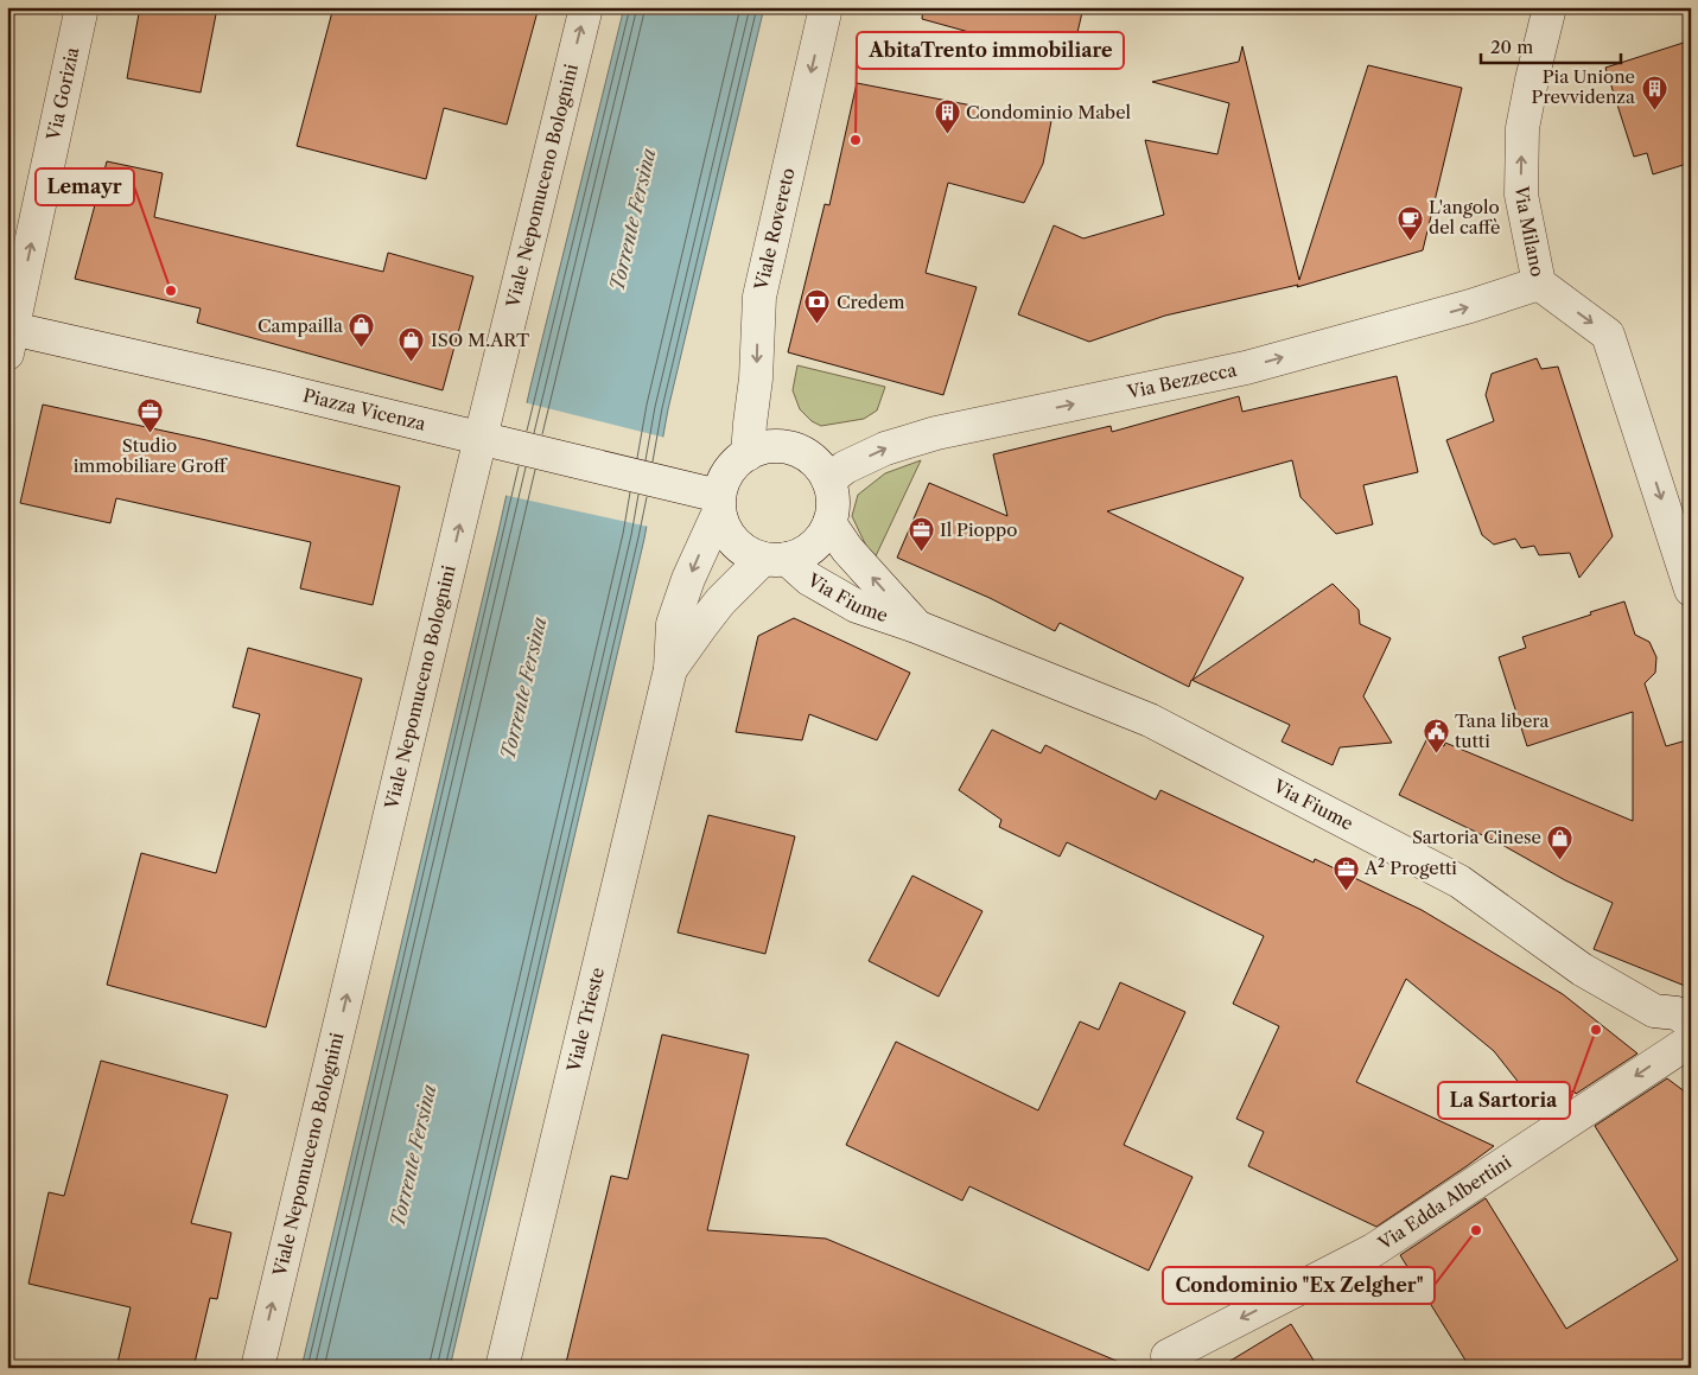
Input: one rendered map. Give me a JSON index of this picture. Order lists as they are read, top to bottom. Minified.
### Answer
{"streets":{"street":["Via Gorizia","Viale Nepomuceno Bolognini","Viale Rovereto","Via Milano","Via Bezzecca","Piazza Vicenza","Via Fiume","Viale Trieste","Via Edda Albertini"]},"crossings":[["Via Gorizia","Piazza Vicenza"],["Viale Nepomuceno Bolognini","Piazza Vicenza"],["Viale Rovereto","Via Bezzecca"],["Viale Rovereto","Piazza Vicenza"],["Viale Rovereto","Via Fiume"],["Viale Rovereto","Viale Trieste"],["Via Milano","Via Bezzecca"],["Via Bezzecca","Piazza Vicenza"],["Via Bezzecca","Via Fiume"],["Via Bezzecca","Viale Trieste"],["Piazza Vicenza","Via Fiume"],["Piazza Vicenza","Viale Trieste"],["Via Fiume","Viale Trieste"],["Via Fiume","Via Edda Albertini"]],"one_way":["Via Gorizia","Viale Nepomuceno Bolognini","Viale Rovereto","Via Bezzecca","Via Edda Albertini"],"water":["Torrente Fersina"],"places":{"building":["Pia Unione Prevvidenza","Condominio Mabel"],"other":["AbitaTrento immobiliare","Lemayr","La Sartoria","Condominio \"Ex Zelgher\""],"cafe":["L'angolo del caffè"],"bank":["Credem"],"shop":["Campailla","ISO M.ART","Sartoria Cinese"],"office":["Studio immobiliare Groff","Il Pioppo","A² Progetti"],"public building":["Tana libera tutti"]},"scale_bar":"20 m"}
